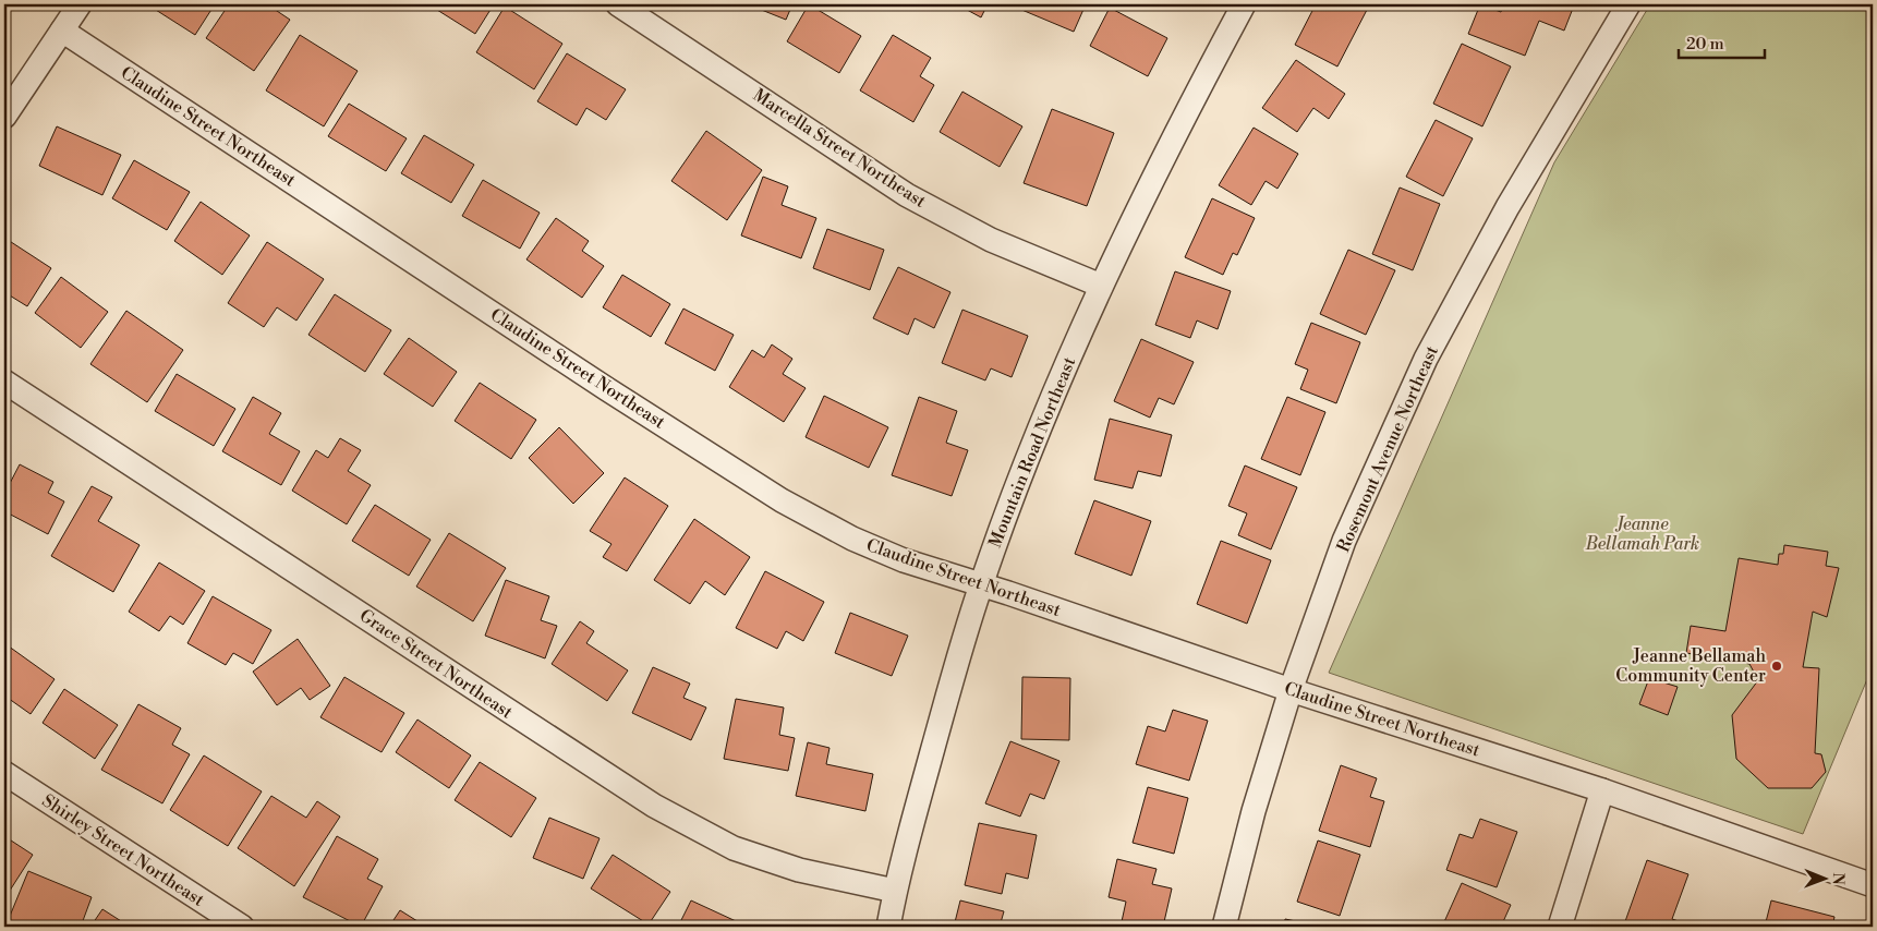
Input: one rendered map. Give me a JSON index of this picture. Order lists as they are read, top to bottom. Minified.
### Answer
{"streets":{"street":["Claudine Street Northeast","Marcella Street Northeast","Rosemont Avenue Northeast","Mountain Road Northeast","Grace Street Northeast","Shirley Street Northeast"]},"crossings":[["Claudine Street Northeast","Rosemont Avenue Northeast"],["Claudine Street Northeast","Mountain Road Northeast"],["Marcella Street Northeast","Mountain Road Northeast"],["Mountain Road Northeast","Grace Street Northeast"]],"parks":["Jeanne Bellamah Park"],"places":["Jeanne Bellamah Community Center"],"scale_bar":"20 m","north":"right"}
